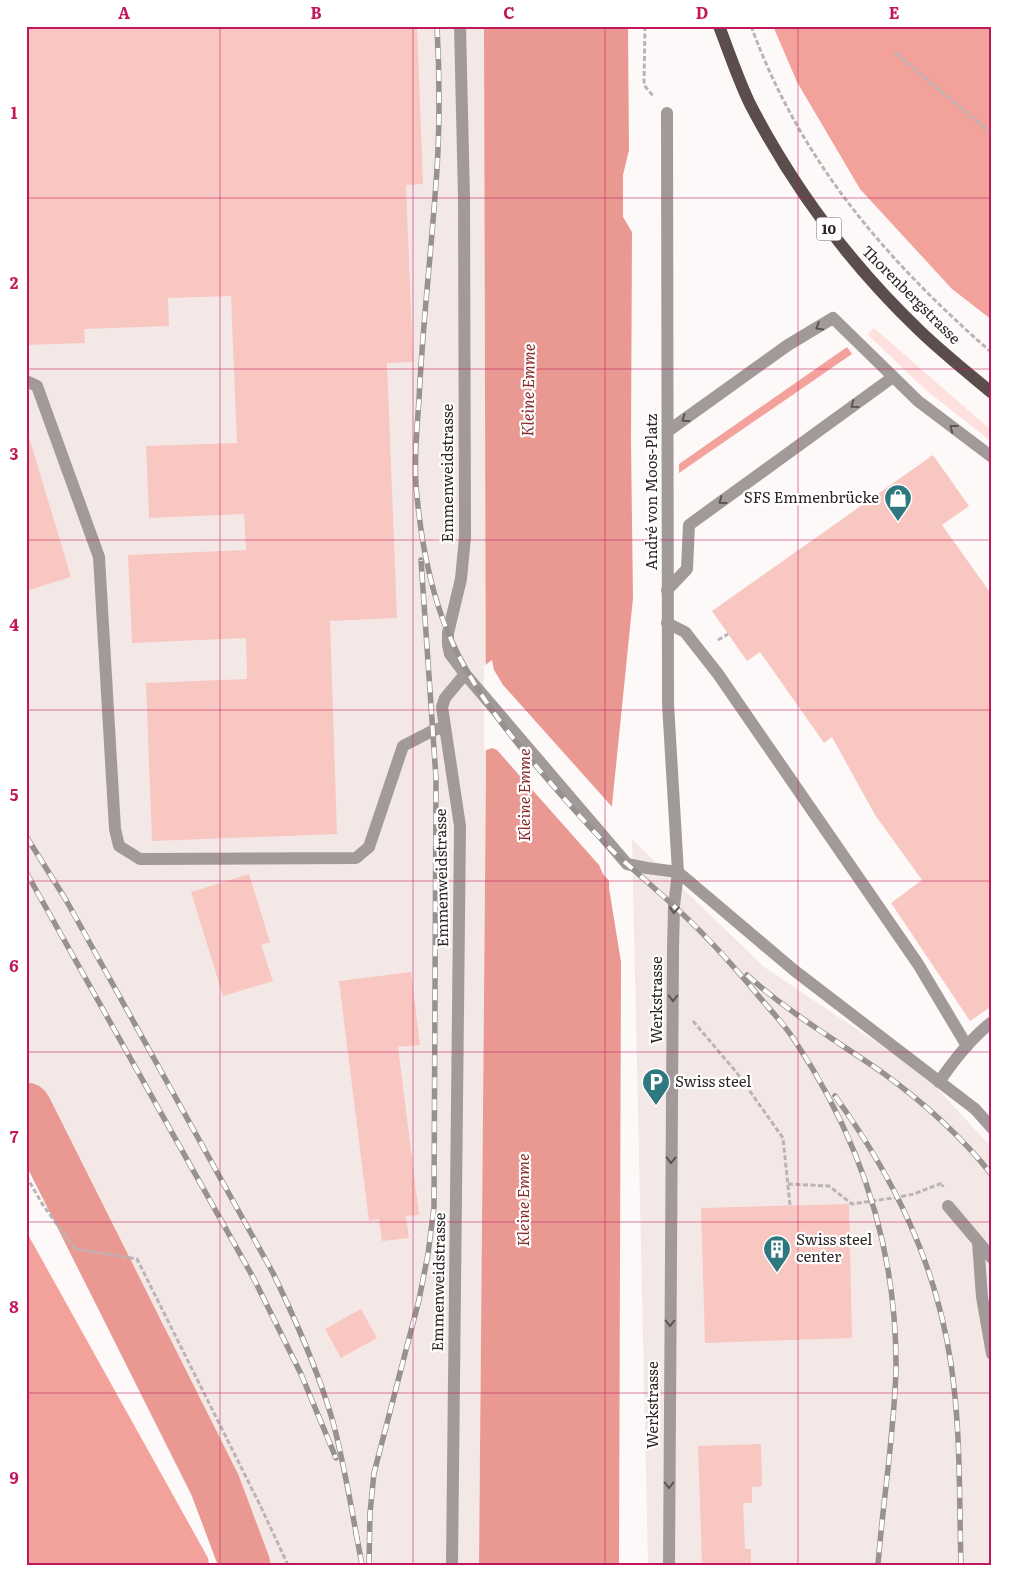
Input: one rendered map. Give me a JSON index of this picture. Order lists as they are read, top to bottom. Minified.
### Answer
{"streets":{"main road":["10","Thorenbergstrasse"],"street":["Emmenweidstrasse","André von Moos-Platz","Werkstrasse"]},"crossings":[["André von Moos-Platz","Werkstrasse"]],"one_way":["Werkstrasse"],"water":["Kleine Emme"],"places":{"shop":["SFS Emmenbrücke"],"parking":["Swiss steel"],"building":["Swiss steel center"]},"grid":{"columns":["A","B","C","D","E"],"rows":["1","2","3","4","5","6","7","8","9"]}}
